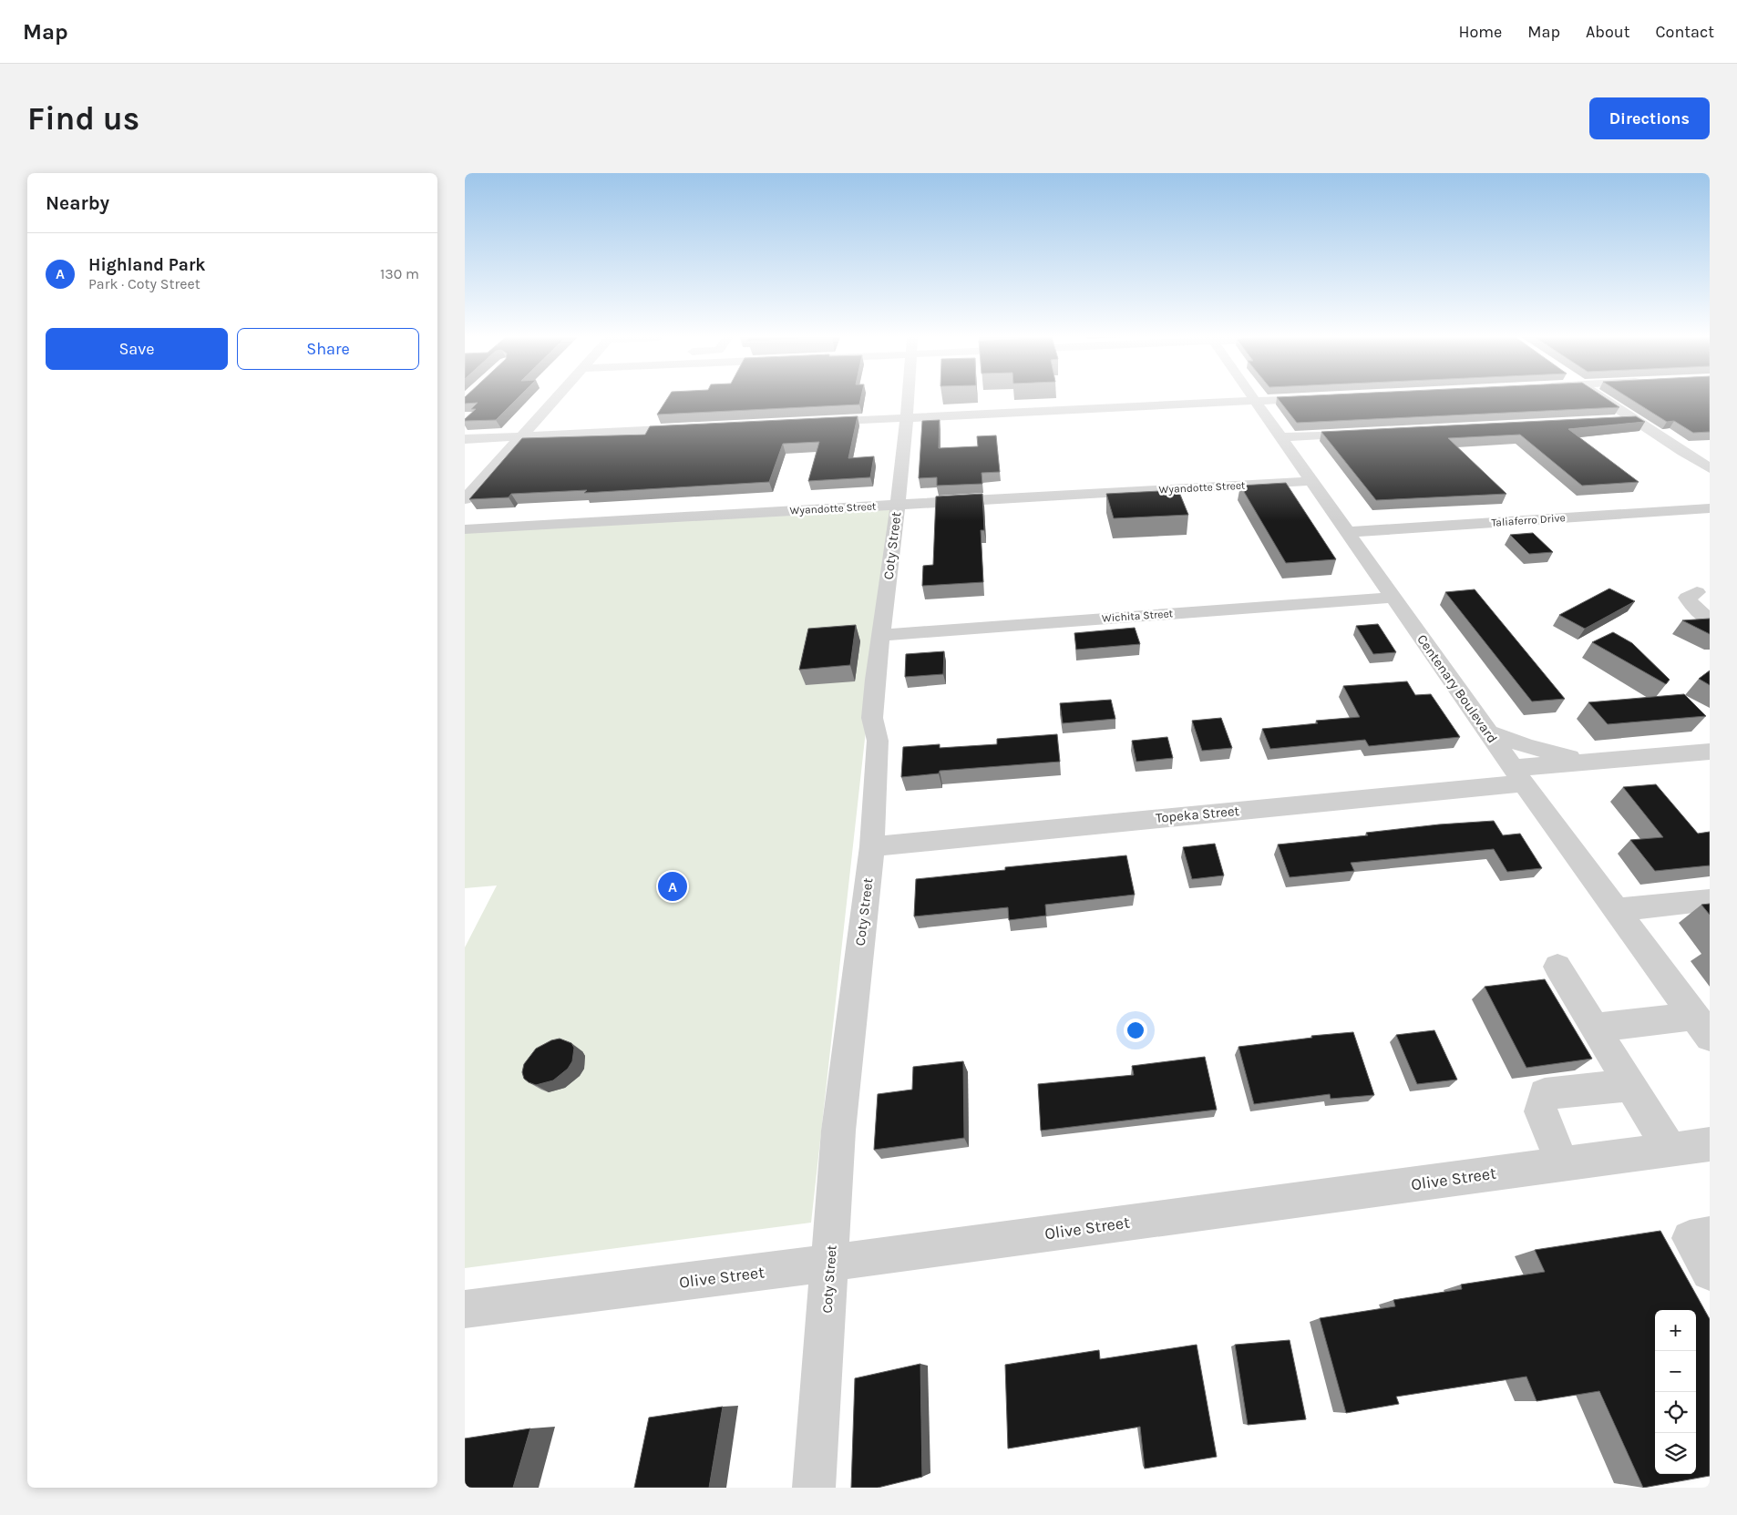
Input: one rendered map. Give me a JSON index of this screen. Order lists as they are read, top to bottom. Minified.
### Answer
{"streets":{"street":["Wyandotte Street","Taliaferro Drive","Coty Street","Wichita Street","Centenary Boulevard","Topeka Street","Olive Street"]},"crossings":[["Wyandotte Street","Coty Street"],["Wyandotte Street","Centenary Boulevard"],["Taliaferro Drive","Centenary Boulevard"],["Coty Street","Wichita Street"],["Coty Street","Topeka Street"],["Coty Street","Olive Street"],["Wichita Street","Centenary Boulevard"],["Centenary Boulevard","Topeka Street"]],"page":{"header":"Map","nav":["Home","Map","About","Contact"],"buttons":["Directions",["Save","Share"]],"title":"Find us","heading":"Nearby","list":[{"mark":"A","name":"Highland Park","note":"Park · Coty Street","value":"130 m"}],"pins":"A","map_buttons":["+","−"]}}
